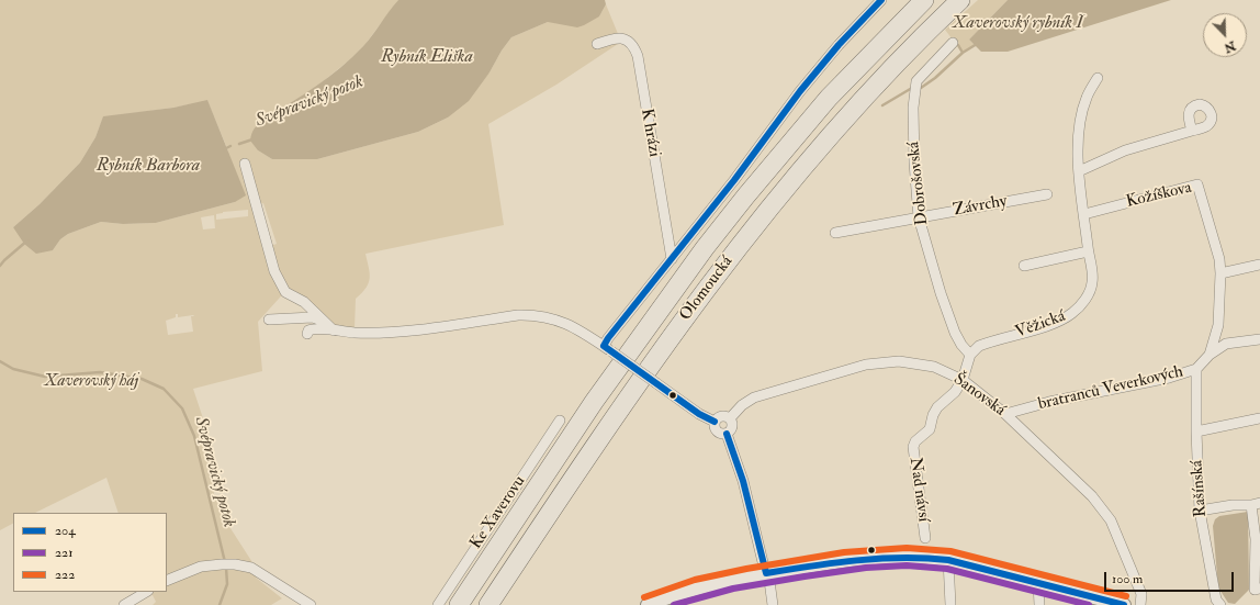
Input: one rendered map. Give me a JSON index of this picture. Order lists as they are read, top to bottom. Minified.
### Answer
{"streets":{"highway":["Olomoucká"],"street":["K hrázi","Dobrošovská","Kožíškova","Závrchy","Věžická","bratranců Veverkových","Šanovská","Rašínská","Nad návsí","Ke Xaverovu"]},"crossings":[["Dobrošovská","Závrchy"],["Dobrošovská","Věžická"],["Kožíškova","Věžická"],["bratranců Veverkových","Šanovská"],["bratranců Veverkových","Rašínská"],["Šanovská","Nad návsí"]],"water":["Xaverovský rybník I","Rybník Eliška","Svépravický potok","Rybník Barbora"],"parks":["Xaverovský háj"],"lines":["transit line 204","transit line 222","transit line 221"],"legend":["204","221","222"],"scale_bar":"100 m","north":"bottom right"}
